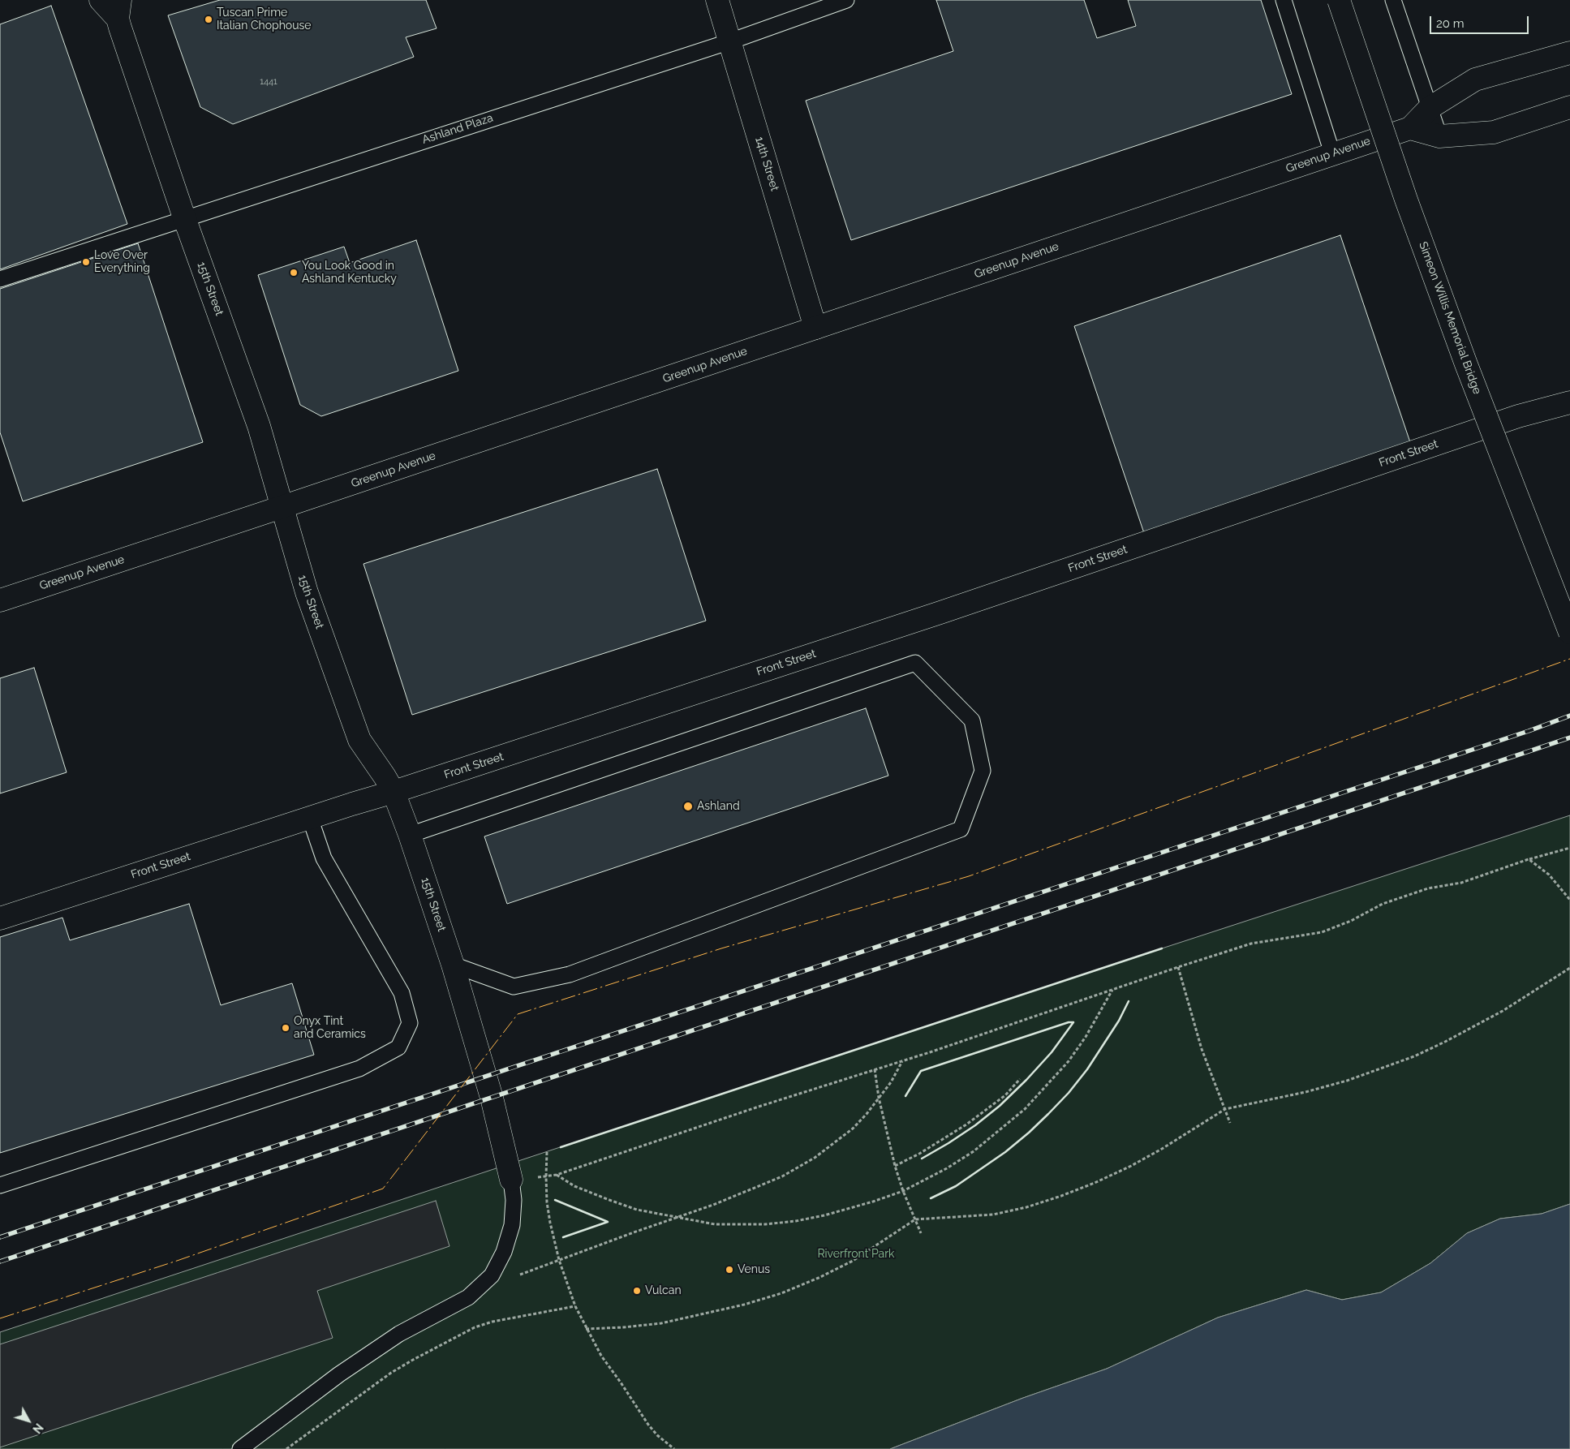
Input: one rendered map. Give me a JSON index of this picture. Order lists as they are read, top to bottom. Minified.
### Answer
{"streets":{"main road":["Greenup Avenue","14th Street","15th Street","Simeon Willis Memorial Bridge","Front Street"],"lane":["Ashland Plaza"]},"crossings":[["Ashland Plaza","14th Street"],["Ashland Plaza","15th Street"],["Greenup Avenue","14th Street"],["Greenup Avenue","15th Street"],["15th Street","Front Street"]],"parks":["Riverfront Park"],"places":["Tuscan Prime Italian Chophouse","Love Over Everything","You Look Good in Ashland Kentucky","Ashland","Onyx Tint and Ceramics","Venus","Vulcan"],"house_numbers":["1441"],"scale_bar":"20 m","north":"bottom right"}
